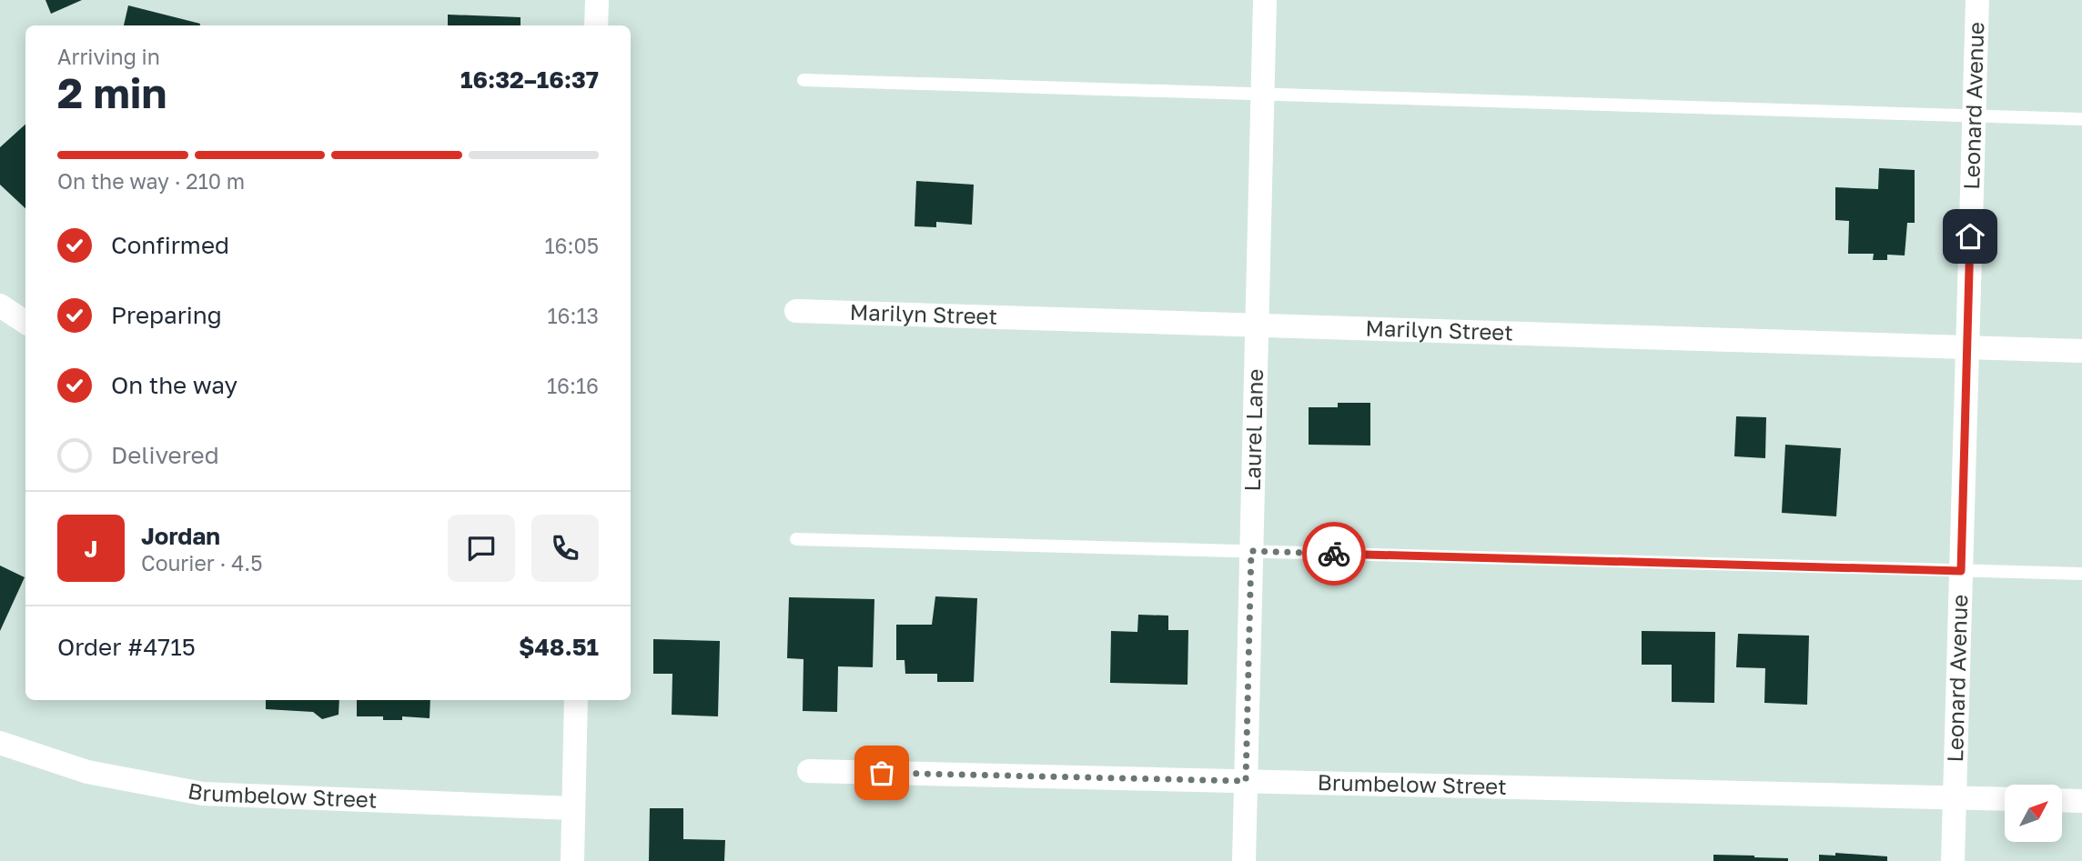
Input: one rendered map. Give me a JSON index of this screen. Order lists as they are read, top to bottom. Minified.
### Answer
{"streets":{"street":["Leonard Avenue","Marilyn Street","Laurel Lane","Brumbelow Street"]},"crossings":[["Leonard Avenue","Marilyn Street"],["Leonard Avenue","Brumbelow Street"],["Marilyn Street","Laurel Lane"],["Laurel Lane","Brumbelow Street"]],"north":"top right","page":{"heading":["2 min","Arriving in","16:32–16:37"],"panel":["Jordan","Courier · 4.5","Order #4715","$48.51"],"bar":"On the way · 210 m","list":[["Confirmed","16:05"],["Preparing","16:13"],["On the way","16:16"],"Delivered"],"round":"J"}}
